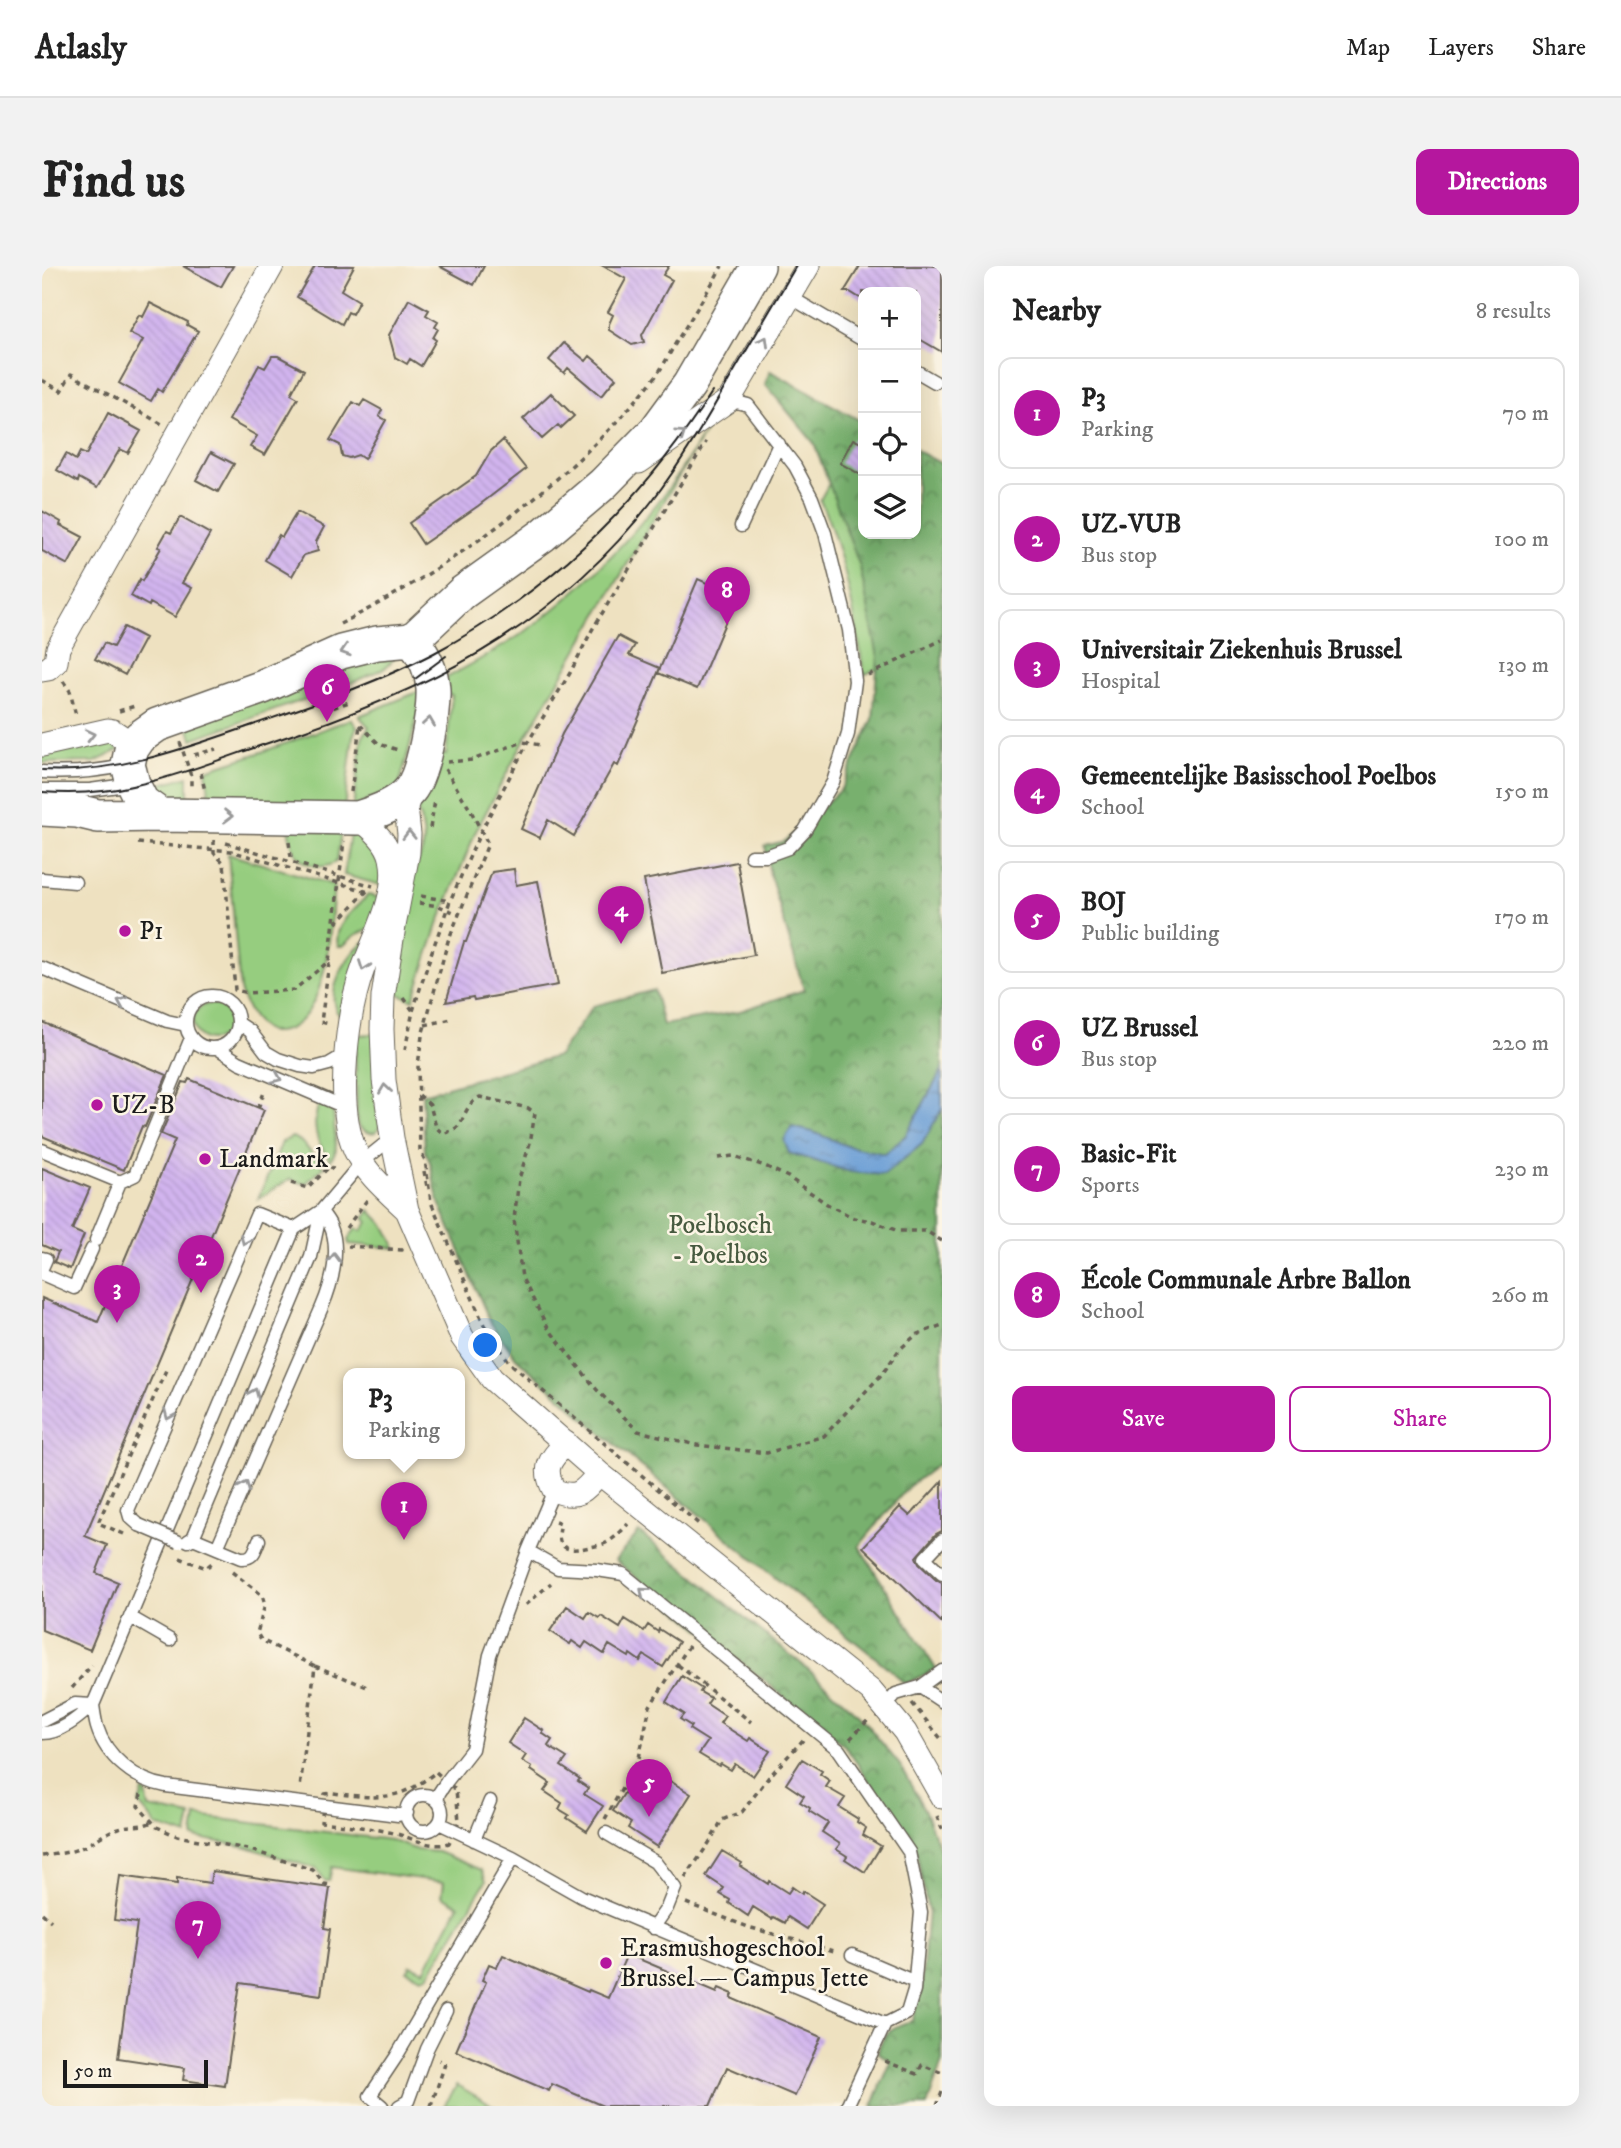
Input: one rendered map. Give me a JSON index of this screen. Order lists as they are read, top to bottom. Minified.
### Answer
{"parks":["Poelbosch - Poelbos"],"places":["P1","UZ-B","Landmark","Erasmushogeschool Brussel — Campus Jette"],"scale_bar":"50 m","page":{"header":"Atlasly","nav":["Map","Layers","Share"],"buttons":["Directions",["Save","Share"]],"title":"Find us","heading":["Nearby","8 results"],"map_buttons":["+","−"],"list":[{"mark":"1","name":"P3","note":"Parking","value":"70 m"},{"mark":"2","name":"UZ-VUB","note":"Bus stop","value":"100 m"},{"mark":"3","name":"Universitair Ziekenhuis Brussel","note":"Hospital","value":"130 m"},{"mark":"4","name":"Gemeentelijke Basisschool Poelbos","note":"School","value":"150 m"},{"mark":"5","name":"BOJ","note":"Public building","value":"170 m"},{"mark":"6","name":"UZ Brussel","note":"Bus stop","value":"220 m"},{"mark":"7","name":"Basic-Fit","note":"Sports","value":"230 m"},{"mark":"8","name":"École Communale Arbre Ballon","note":"School","value":"260 m"}],"pins":["8","6","4","2","3","1","5","7"],"popup":["P3","Parking"],"scale":"50 m"}}
